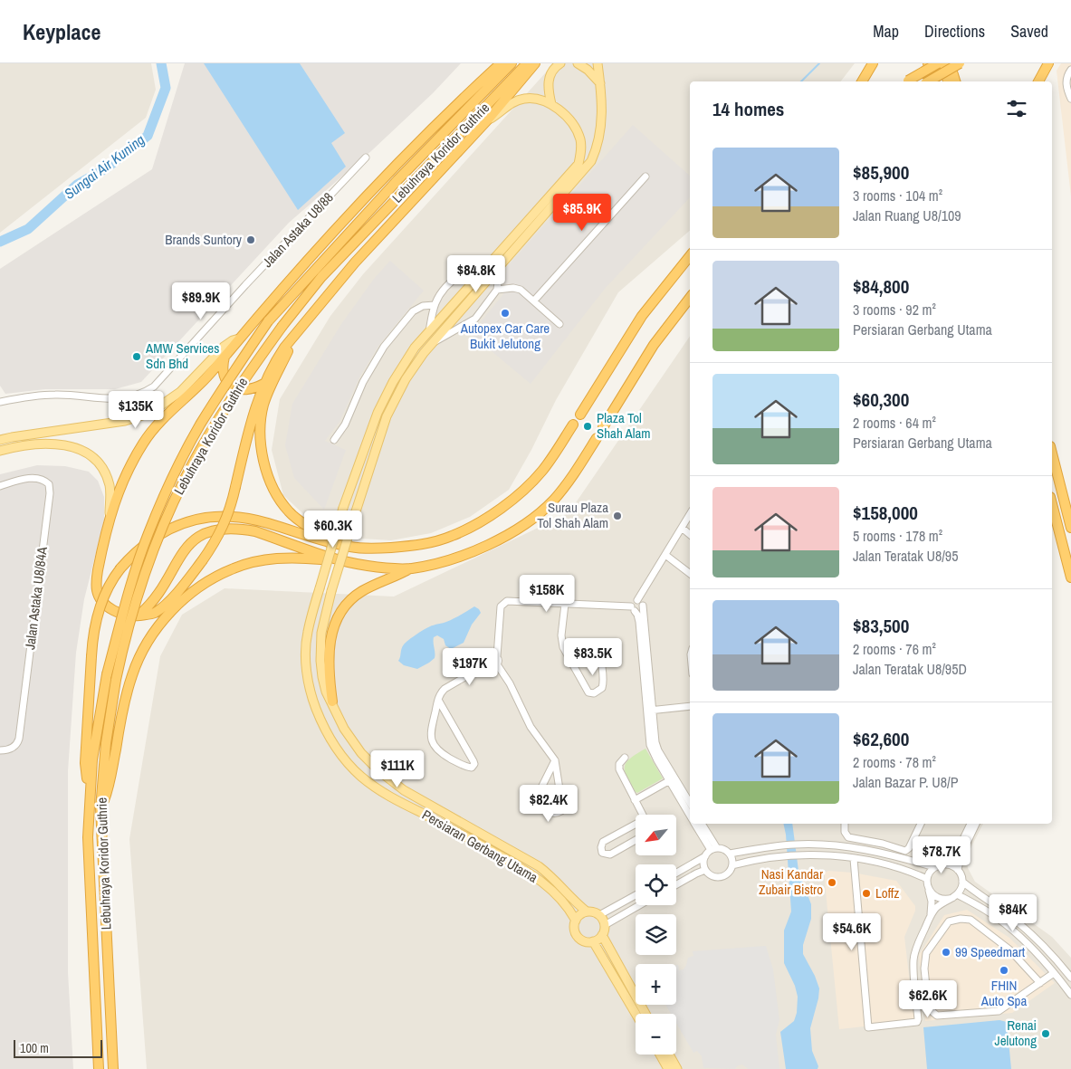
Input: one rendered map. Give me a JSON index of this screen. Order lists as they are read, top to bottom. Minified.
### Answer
{"streets":{"highway":["Lebuhraya Koridor Guthrie"],"main road":["Persiaran Gerbang Utama"],"street":["Jalan Astaka U8/88","Jalan Astaka U8/84A"]},"water":["Sungai Air Kuning"],"places":["Brands Suntory","Autopex Car Care Bukit Jelutong","AMW Services Sdn Bhd","Plaza Tol Shah Alam","Surau Plaza Tol Shah Alam","Nasi Kandar Zubair Bistro","Loffz","99 Speedmart","FHIN Auto Spa","Renai Jelutong"],"scale_bar":"100 m","north":"bottom left","page":{"header":"Keyplace","nav":["Map","Directions","Saved"],"heading":"14 homes","list":[{"name":"$85,900","note":"3 rooms · 104 m² · Jalan Ruang U8/109"},{"name":"$84,800","note":"3 rooms · 92 m² · Persiaran Gerbang Utama"},{"name":"$60,300","note":"2 rooms · 64 m² · Persiaran Gerbang Utama"},{"name":"$158,000","note":"5 rooms · 178 m² · Jalan Teratak U8/95"},{"name":"$83,500","note":"2 rooms · 76 m² · Jalan Teratak U8/95D"},{"name":"$62,600","note":"2 rooms · 78 m² · Jalan Bazar P. U8/P"}],"price":["$85.9K","$84.8K","$89.9K","$135K","$60.3K","$158K","$83.5K","$197K","$111K","$82.4K","$78.7K","$84K","$54.6K","$62.6K"],"map_buttons":["+","−"],"scale":"100 m"}}
